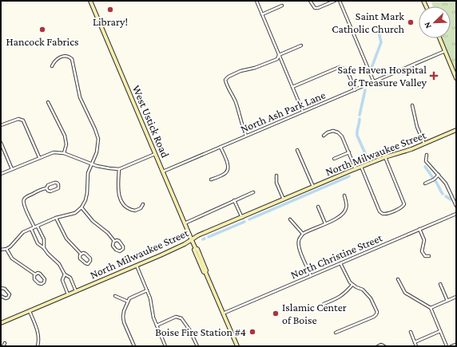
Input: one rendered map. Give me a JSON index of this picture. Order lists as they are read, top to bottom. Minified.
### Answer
{"streets":{"main road":["West Ustick Road","North Milwaukee Street"],"street":["North Ash Park Lane","North Christine Street"]},"crossings":[["North Ash Park Lane","West Ustick Road"],["West Ustick Road","North Milwaukee Street"],["West Ustick Road","North Christine Street"]],"places":{"other":["Library!","Saint Mark Catholic Church","Hancock Fabrics","Islamic Center of Boise","Boise Fire Station #4"],"health":["Safe Haven Hospital of Treasure Valley"]},"north":"bottom left"}
